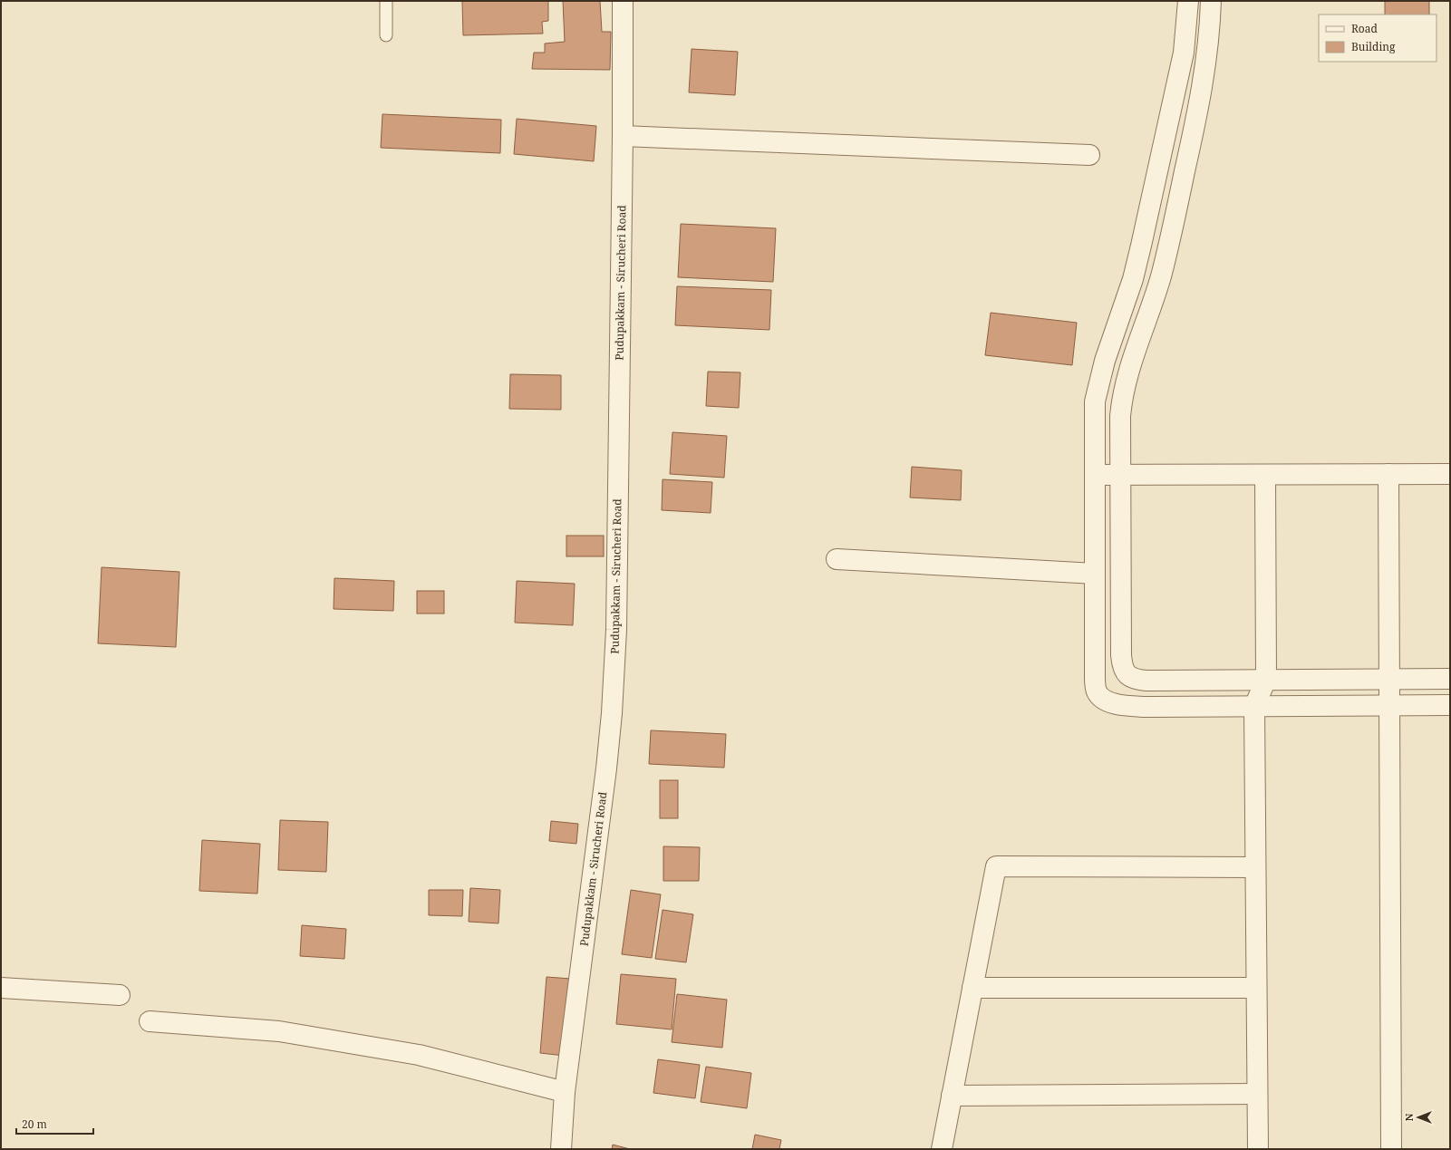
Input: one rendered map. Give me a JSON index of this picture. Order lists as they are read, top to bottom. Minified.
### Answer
{"streets":{"street":["Pudupakkam - Sirucheri Road"]},"legend":["Road","Building"],"scale_bar":"20 m","north":"left"}
